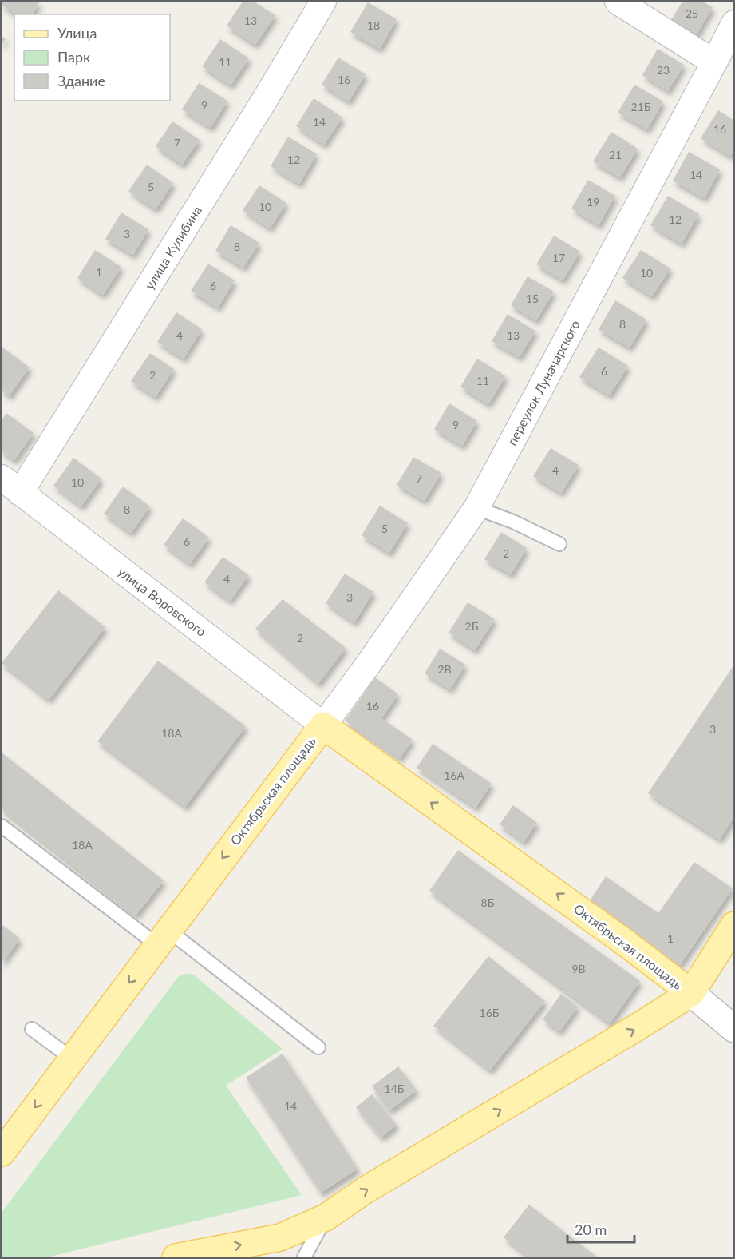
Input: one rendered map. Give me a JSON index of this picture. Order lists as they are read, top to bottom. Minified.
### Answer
{"streets":{"main road":["Октябрьская площадь"],"street":["улица Кулибина","переулок Луначарского","улица Воровского"]},"crossings":[["улица Кулибина","улица Воровского"],["переулок Луначарского","улица Воровского"],["переулок Луначарского","Октябрьская площадь"],["улица Воровского","Октябрьская площадь"]],"house_numbers":["25","13","18","11","23","16","9","21Б","14","16","7","21","12","14","5","19","10","12","3","8","17","1","10","6","15","8","4","13","6","2","11","9","4","7","10","8","5","6","2","4","3","2Б","2","2В","16","3","18А","16А","18А","8Б","1","9В","16Б","14Б","14"],"legend":["Улица","Парк","Здание"],"scale_bar":"20 m"}
